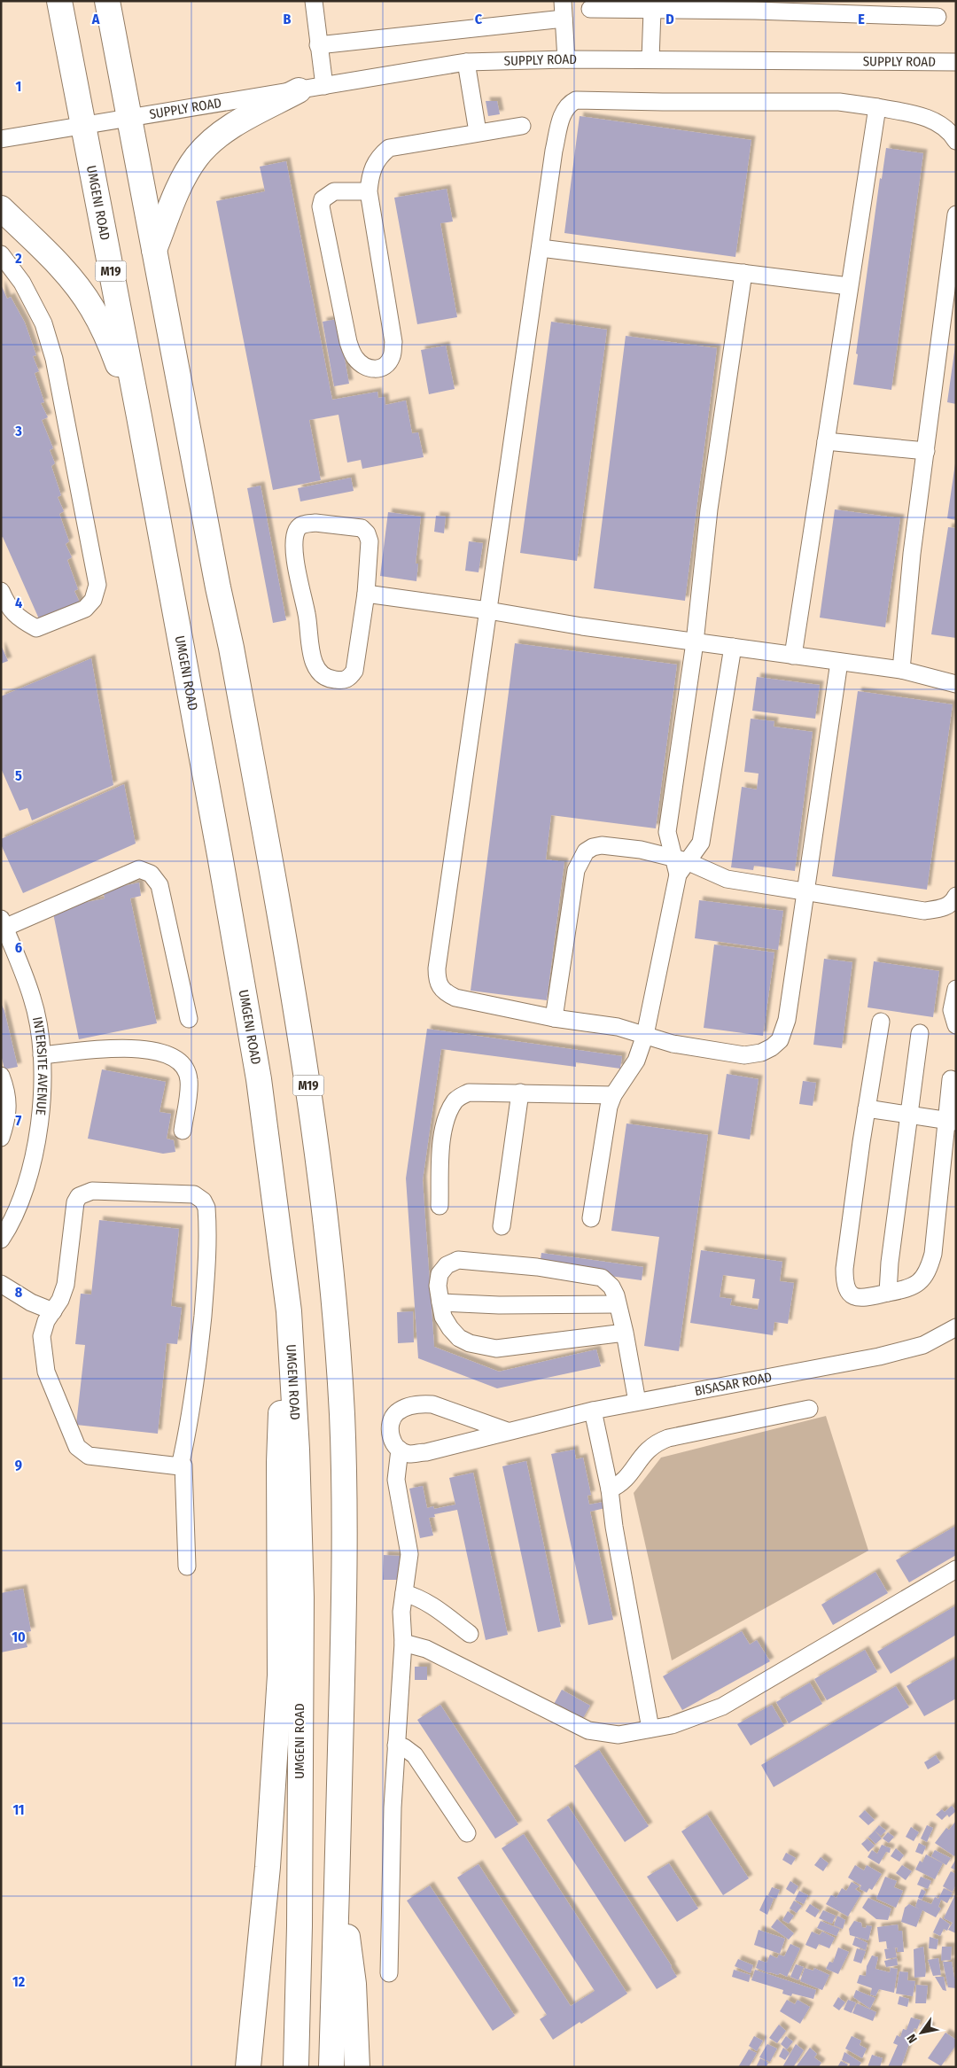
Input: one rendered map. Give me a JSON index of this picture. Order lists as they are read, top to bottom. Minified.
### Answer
{"streets":{"highway":["UMGENI ROAD","M19"],"street":["SUPPLY ROAD","INTERSITE AVENUE","BISASAR ROAD"]},"crossings":[["SUPPLY ROAD","UMGENI ROAD"],["SUPPLY ROAD","M19"]],"north":"bottom left","grid":{"columns":["A","B","C","D","E"],"rows":["1","2","3","4","5","6","7","8","9","10","11","12"]}}
